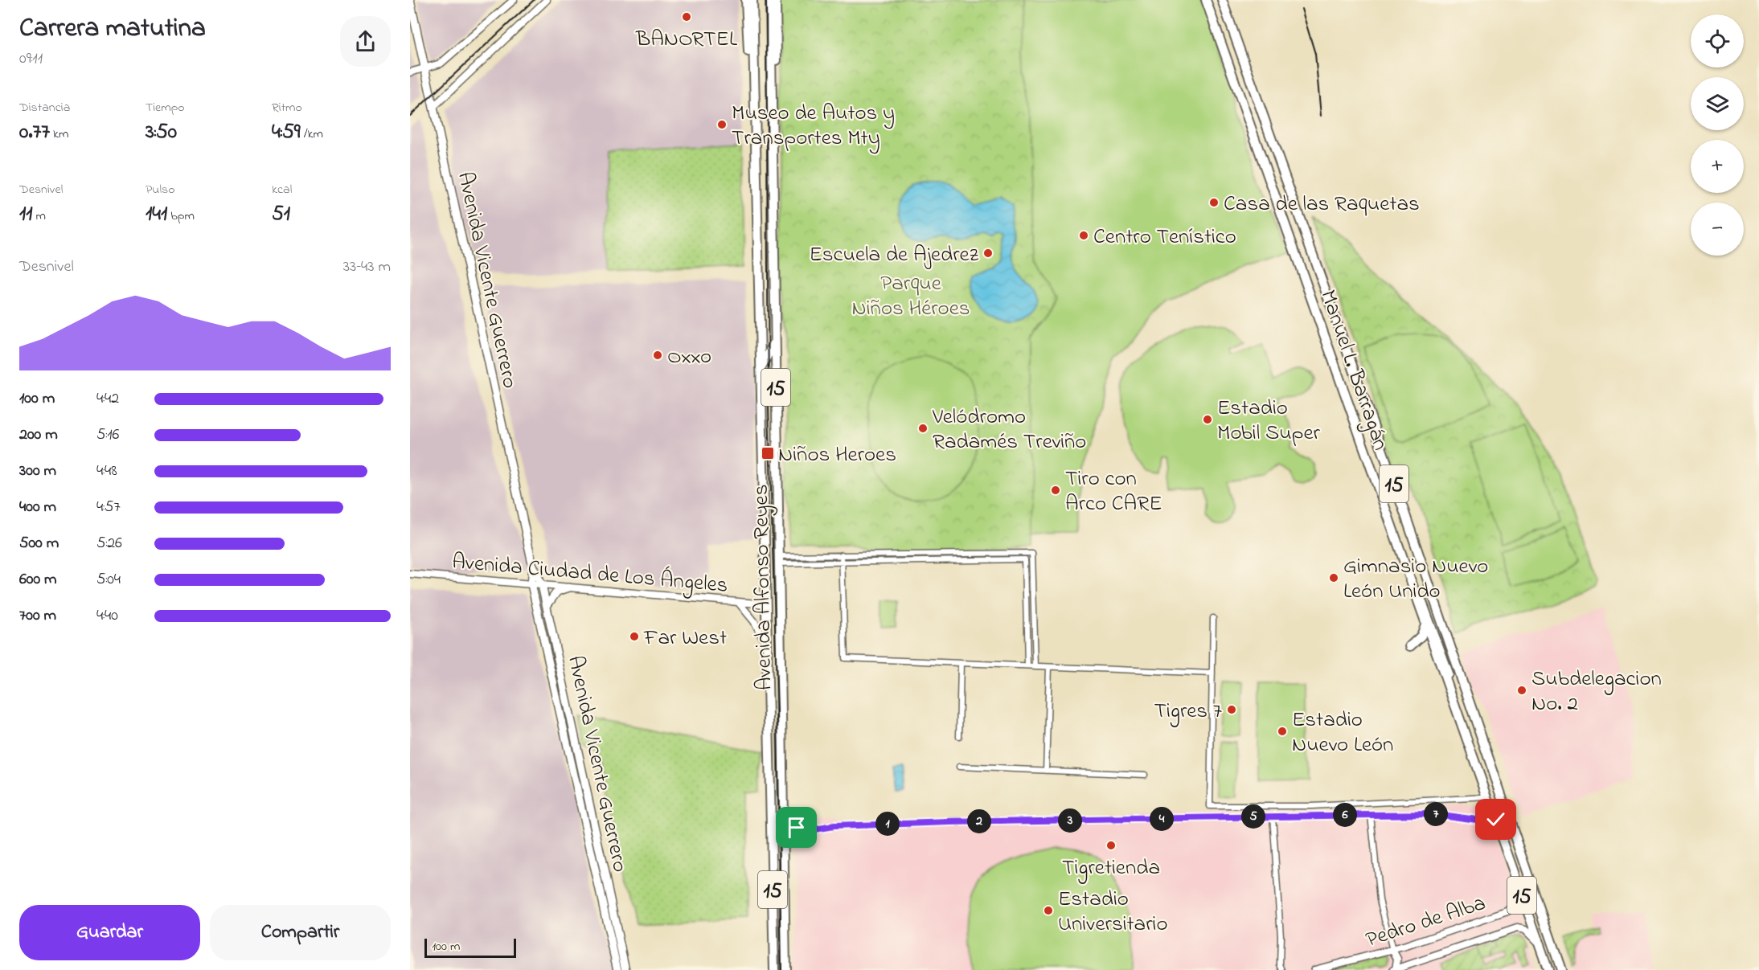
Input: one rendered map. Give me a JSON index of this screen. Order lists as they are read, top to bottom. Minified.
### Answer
{"streets":{"highway":["Manuel L. Barragán","15","Avenida Alfonso Reyes"],"main road":["Avenida Vicente Guerrero"],"street":["Avenida Ciudad de Los Ángeles","Pedro de Alba"]},"crossings":[["Avenida Vicente Guerrero","Avenida Ciudad de Los Ángeles"],["Manuel L. Barragán","Pedro de Alba"],["15","Avenida Alfonso Reyes"],["Avenida Ciudad de Los Ángeles","Avenida Alfonso Reyes"]],"parks":["Parque Niños Héroes"],"places":{"other":["BANORTEL","Museo de Autos y Transportes Mty","Casa de las Raquetas","Centro Tenístico","Escuela de Ajedrez","Oxxo","Estadio Mobil Super","Velódromo Radamés Treviño","Tiro con Arco CARE","Gimnasio Nuevo León Unido","Far West","Subdelegacion No. 2","Tigres 7","Estadio Nuevo León","Tigretienda","Estadio Universitario"],"transit":["Niños Heroes"]},"scale_bar":"100 m","page":{"heading":["Carrera matutina","09:11"],"map_buttons":["+","−"],"stats":[["Distancia","0.77 km"],["Tiempo","3:50"],["Ritmo","4:59 /km"],["Desnivel","11 m"],["Pulso","141 bpm"],["kcal","51"]],"chart":["Desnivel","33–43 m"],"list":[{"name":"100 m","note":"4:42"},{"name":"200 m","note":"5:16"},{"name":"300 m","note":"4:48"},{"name":"400 m","note":"4:57"},{"name":"500 m","note":"5:26"},{"name":"600 m","note":"5:04"},{"name":"700 m","note":"4:40"}],"pins":["7","6","5","4","3","2","1"],"buttons":["Guardar","Compartir"],"scale":"100 m"}}
